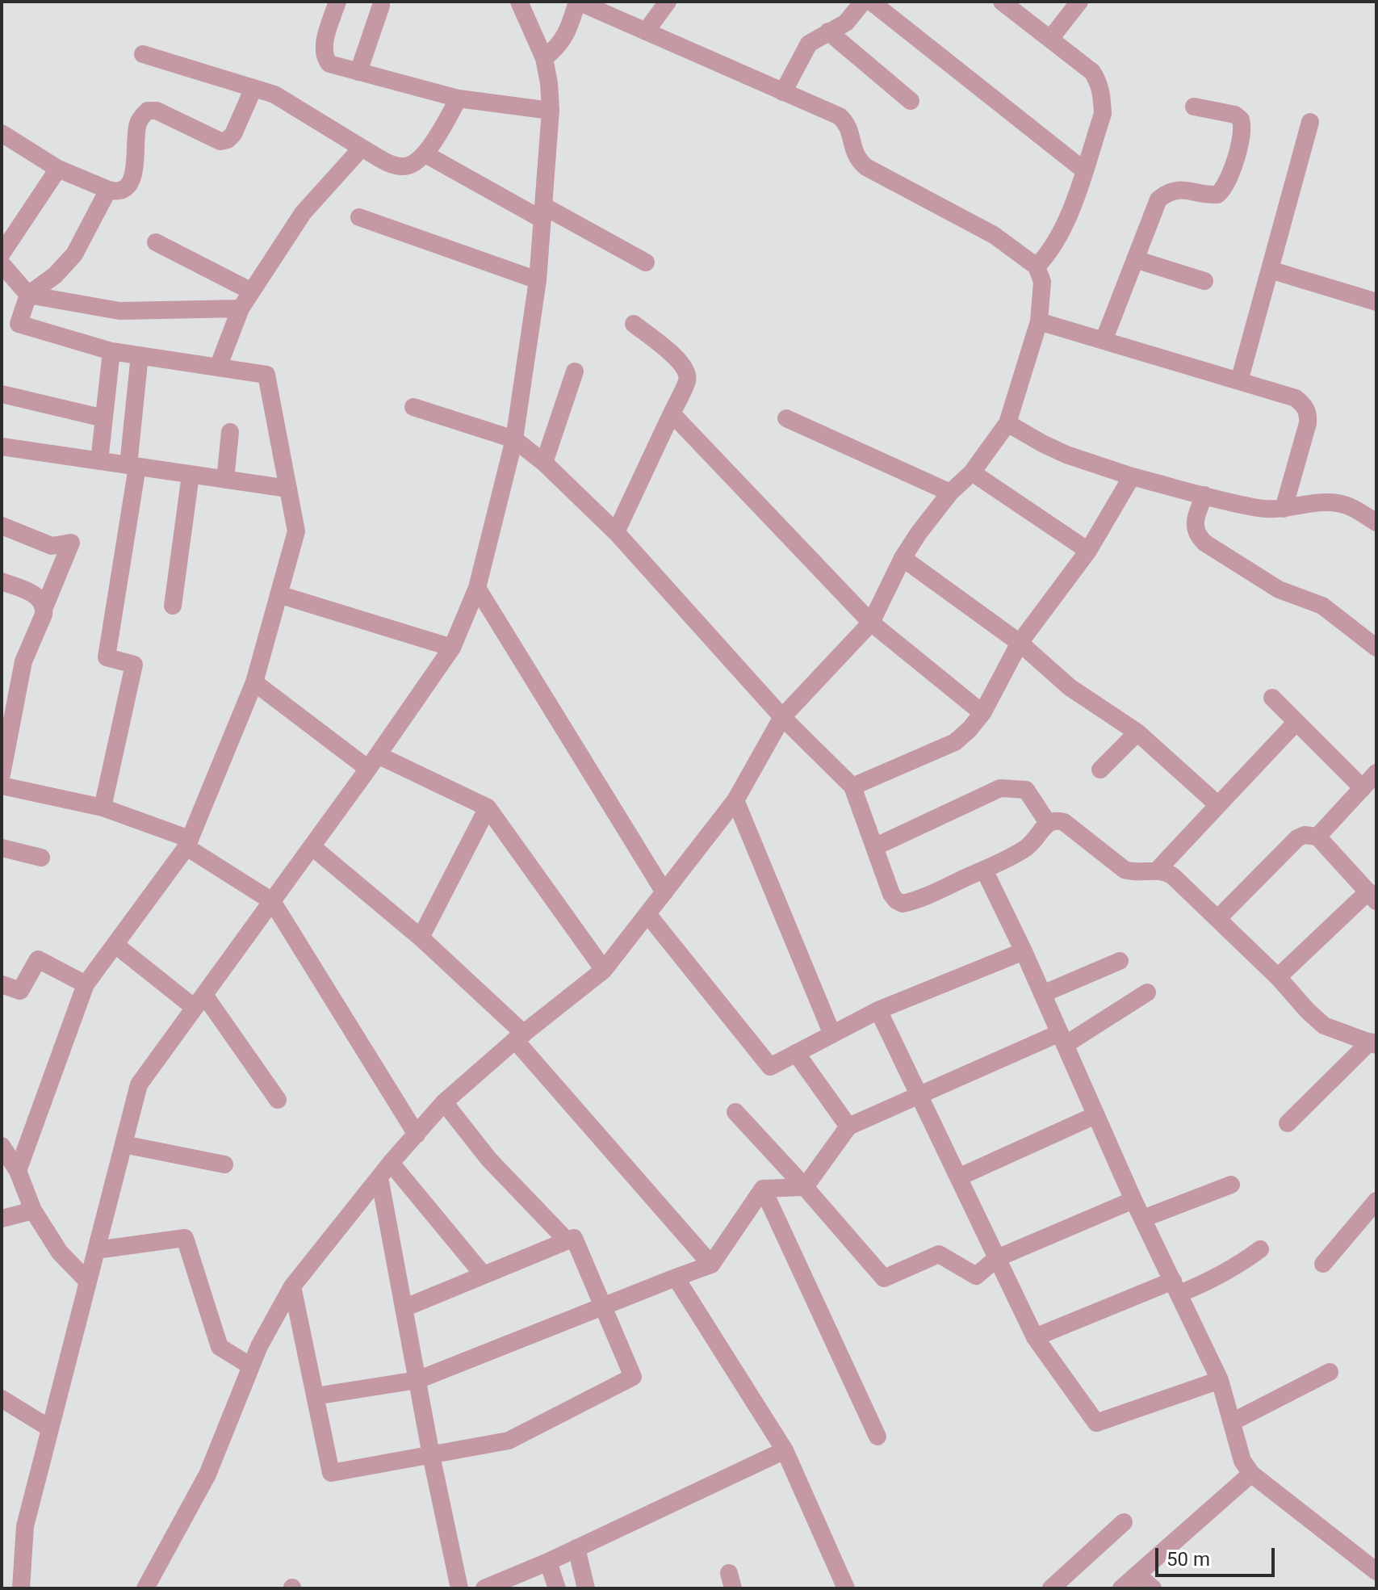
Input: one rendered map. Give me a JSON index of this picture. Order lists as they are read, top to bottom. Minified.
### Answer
{"scale_bar":"50 m"}
